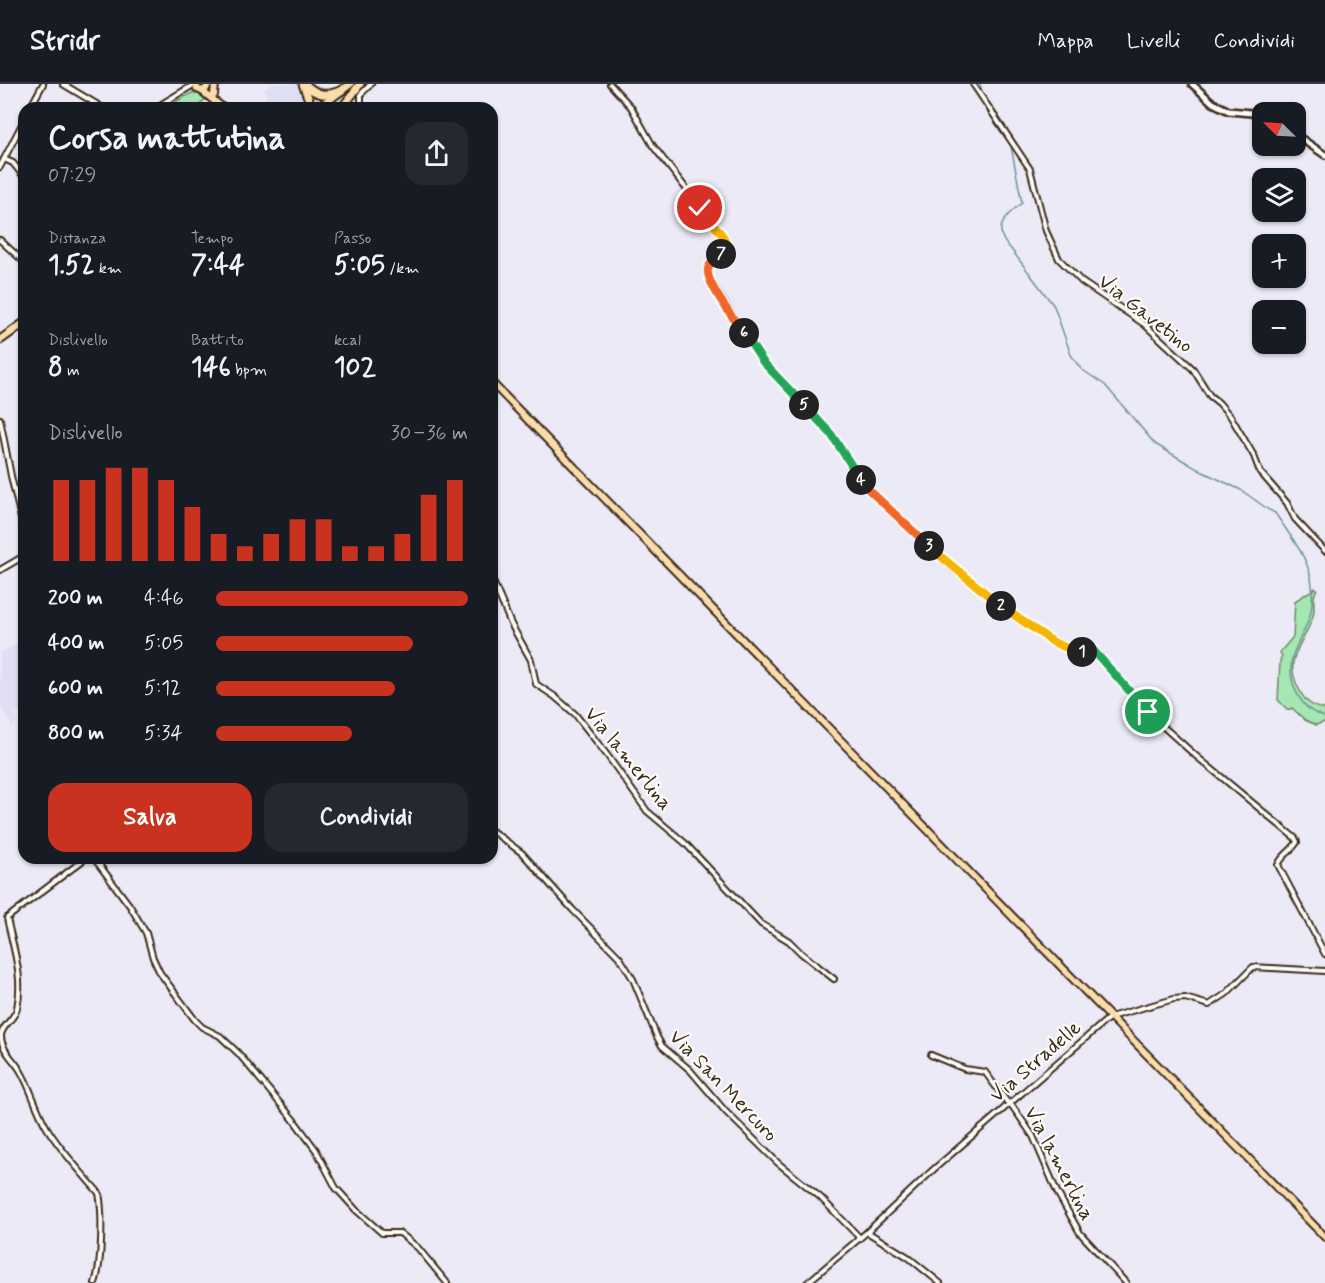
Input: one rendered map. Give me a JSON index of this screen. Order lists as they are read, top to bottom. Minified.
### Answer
{"streets":{"street":["Via Gavetino","Via lamerlina","Via Stradelle","Via San Mercuro"]},"crossings":[["Via lamerlina","Via Stradelle"],["Via Stradelle","Via San Mercuro"]],"north":"top left","page":{"header":"Stridr","nav":["Mappa","Livelli","Condividi"],"map_buttons":["+","−"],"heading":["Corsa mattutina","07:29"],"stats":[["Distanza","1.52 km"],["Tempo","7:44"],["Passo","5:05 /km"],["Dislivello","8 m"],["Battito","146 bpm"],["kcal","102"]],"pins":["7","6","5","4","3","2","1"],"chart":["Dislivello","30–36 m"],"list":[{"name":"200 m","note":"4:46"},{"name":"400 m","note":"5:05"},{"name":"600 m","note":"5:12"},{"name":"800 m","note":"5:34"}],"buttons":["Salva","Condividi"]}}
